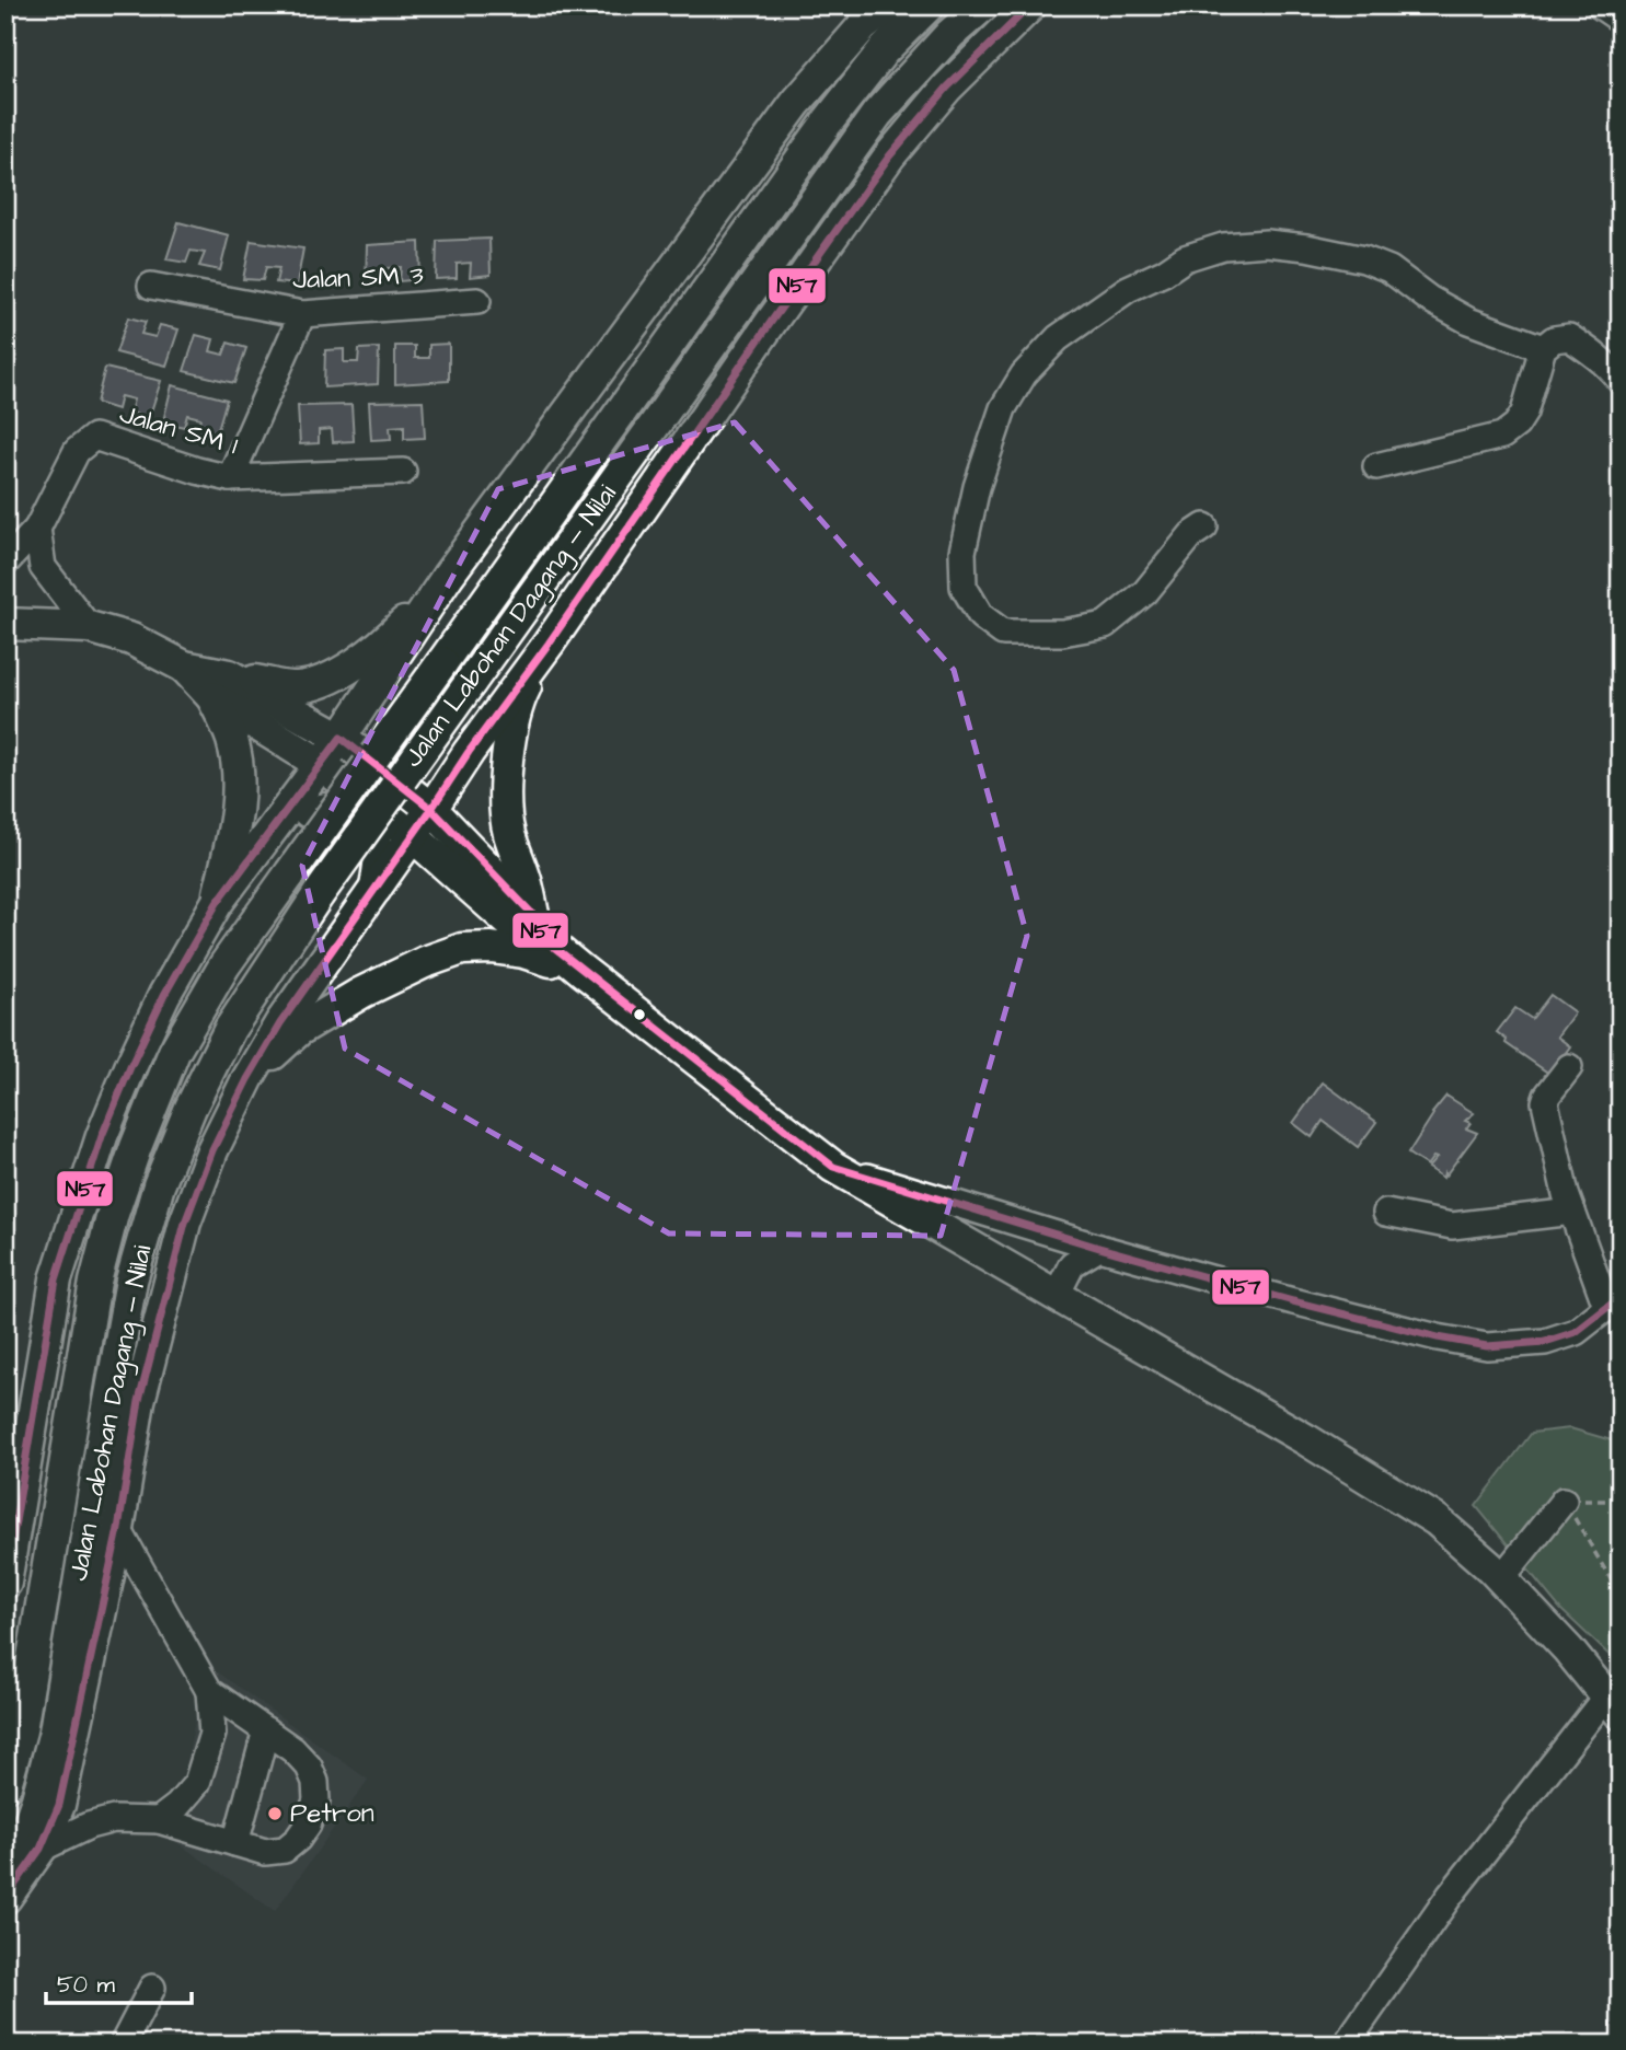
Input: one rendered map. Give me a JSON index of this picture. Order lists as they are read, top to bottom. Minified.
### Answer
{"streets":{"main road":["Jalan Labohan Dagang ‒ Nilai"],"street":["Jalan SM 3","Jalan SM 1"]},"places":["Petron"],"lines":["transit line N57"],"scale_bar":"50 m"}
